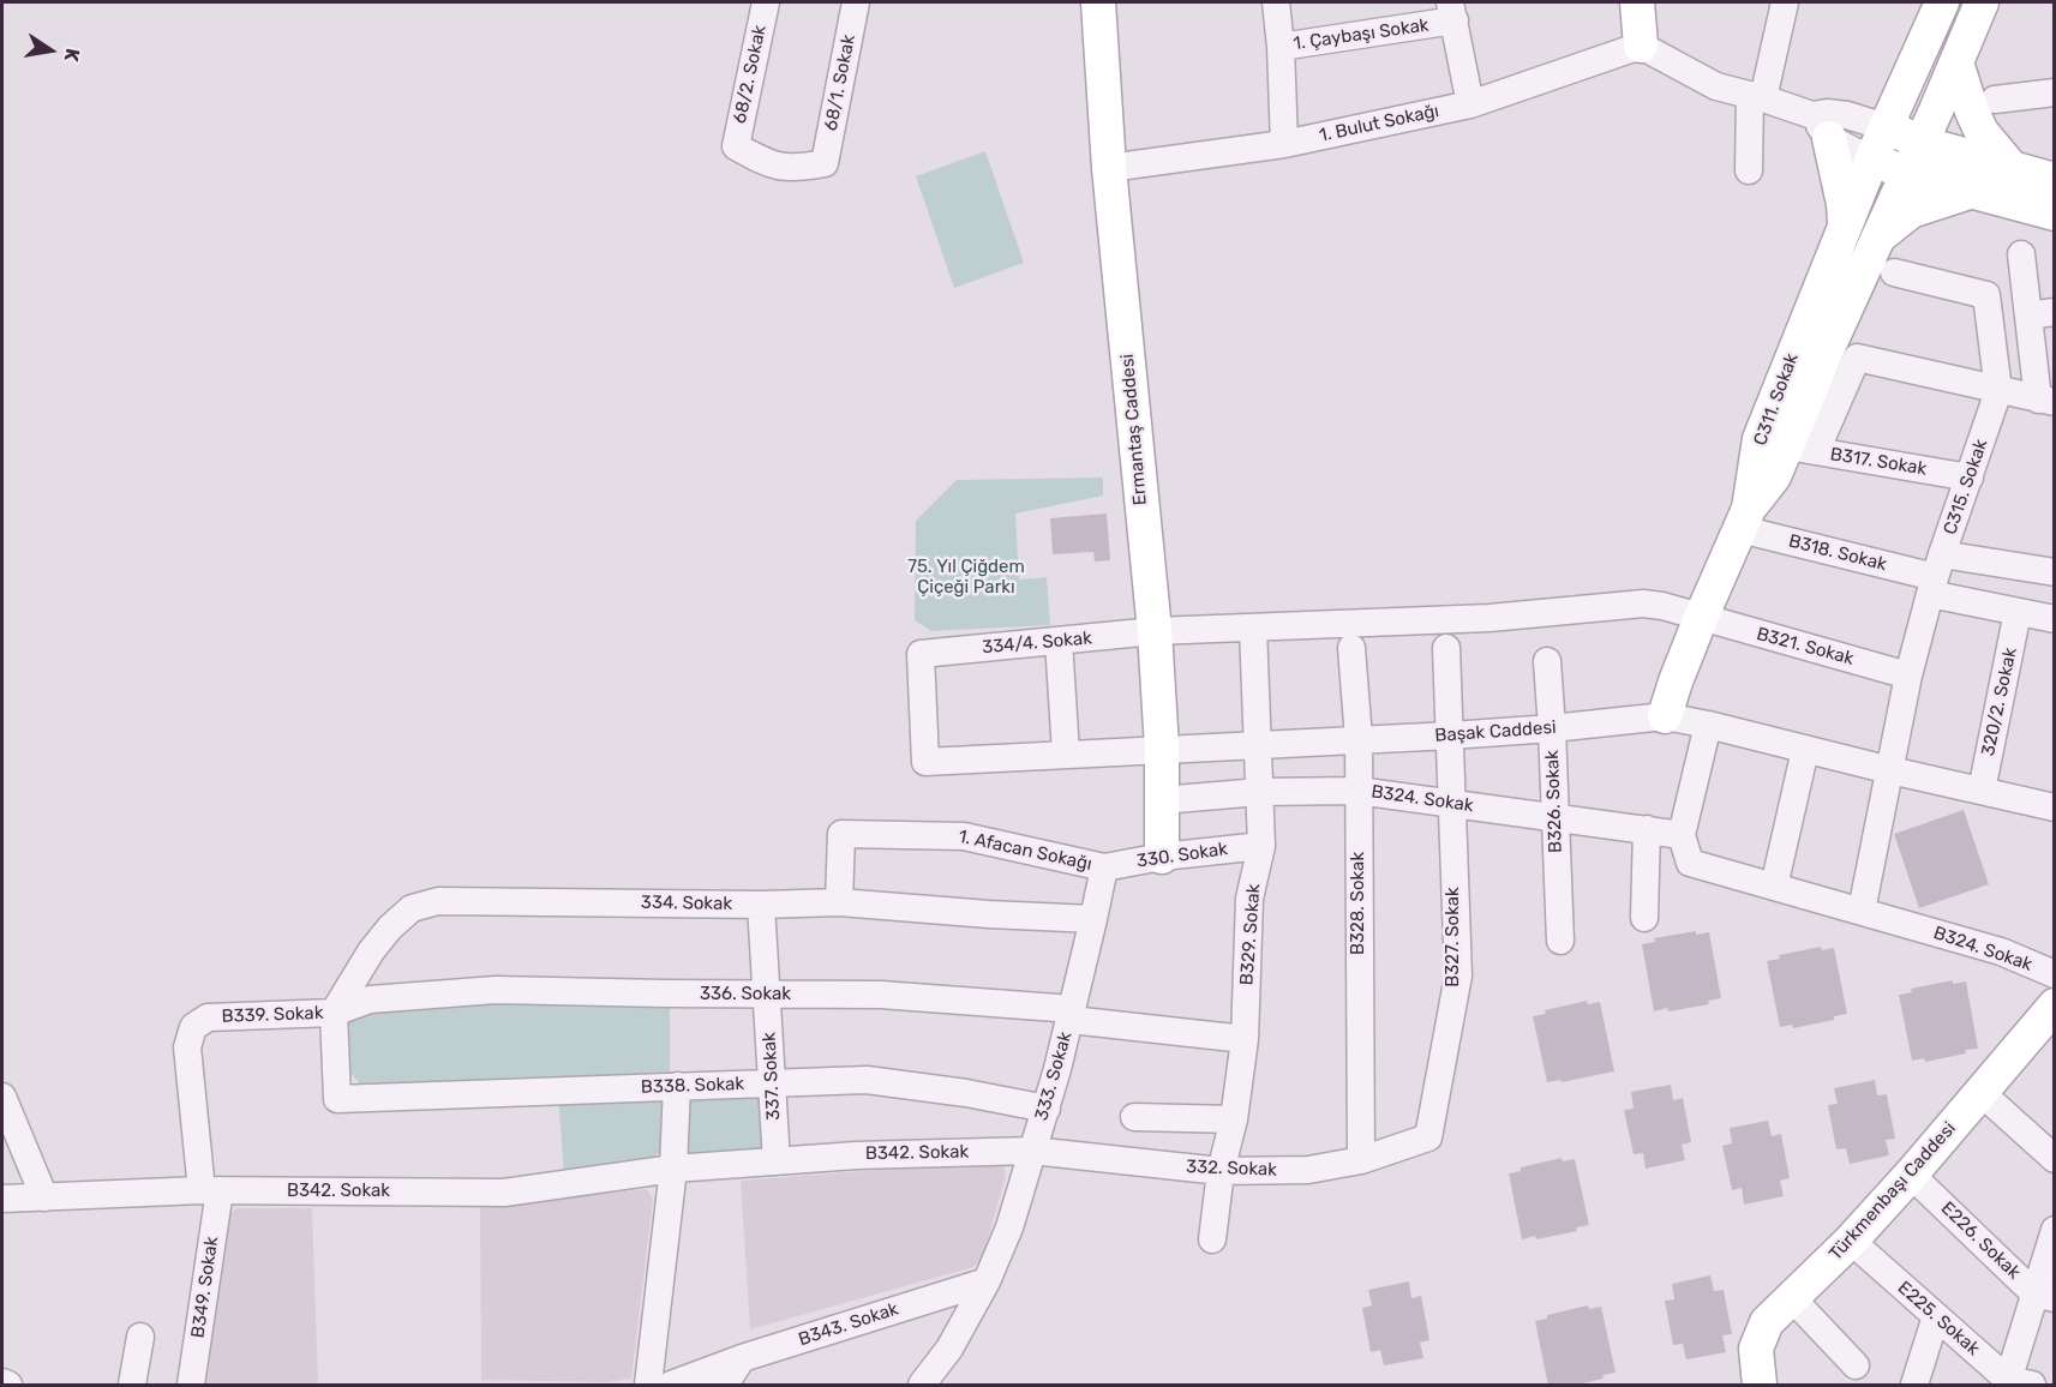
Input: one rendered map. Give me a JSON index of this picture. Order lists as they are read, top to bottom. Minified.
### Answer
{"streets":{"main road":["C311. Sokak","Ermantaş Caddesi","Türkmenbaşı Caddesi"],"street":["1. Çaybaşı Sokak","68/2. Sokak","68/1. Sokak","1. Bulut Sokağı","B317. Sokak","C315. Sokak","B318. Sokak","334/4. Sokak","B321. Sokak","320/2. Sokak","Başak Caddesi","B324. Sokak","B326. Sokak","1. Afacan Sokağı","330. Sokak","334. Sokak","B328. Sokak","B329. Sokak","B327. Sokak","336. Sokak","B339. Sokak","337. Sokak","333. Sokak","B338. Sokak","B342. Sokak","332. Sokak","E226. Sokak","B349. Sokak","E225. Sokak","B343. Sokak"]},"crossings":[["1. Çaybaşı Sokak","1. Bulut Sokağı"],["68/2. Sokak","68/1. Sokak"],["1. Bulut Sokağı","Ermantaş Caddesi"],["C311. Sokak","B318. Sokak"],["C311. Sokak","B321. Sokak"],["C311. Sokak","Başak Caddesi"],["Ermantaş Caddesi","334/4. Sokak"],["Ermantaş Caddesi","Başak Caddesi"],["Ermantaş Caddesi","B324. Sokak"],["Ermantaş Caddesi","330. Sokak"],["B317. Sokak","C315. Sokak"],["C315. Sokak","B318. Sokak"],["C315. Sokak","B321. Sokak"],["C315. Sokak","Başak Caddesi"],["C315. Sokak","B324. Sokak"],["334/4. Sokak","B321. Sokak"],["334/4. Sokak","Başak Caddesi"],["334/4. Sokak","B329. Sokak"],["B321. Sokak","B329. Sokak"],["320/2. Sokak","Başak Caddesi"],["Başak Caddesi","B326. Sokak"],["Başak Caddesi","B328. Sokak"],["Başak Caddesi","B329. Sokak"],["Başak Caddesi","B327. Sokak"],["B324. Sokak","B326. Sokak"],["B324. Sokak","B328. Sokak"],["B324. Sokak","B329. Sokak"],["B324. Sokak","B327. Sokak"],["1. Afacan Sokağı","330. Sokak"],["1. Afacan Sokağı","334. Sokak"],["1. Afacan Sokağı","333. Sokak"],["330. Sokak","B329. Sokak"],["330. Sokak","333. Sokak"],["334. Sokak","B339. Sokak"],["334. Sokak","337. Sokak"],["334. Sokak","333. Sokak"],["B328. Sokak","332. Sokak"],["B329. Sokak","336. Sokak"],["B329. Sokak","332. Sokak"],["B327. Sokak","332. Sokak"],["336. Sokak","B339. Sokak"],["336. Sokak","337. Sokak"],["336. Sokak","333. Sokak"],["B339. Sokak","B338. Sokak"],["B339. Sokak","B349. Sokak"],["337. Sokak","B338. Sokak"],["337. Sokak","B342. Sokak"],["333. Sokak","B338. Sokak"],["333. Sokak","B342. Sokak"],["333. Sokak","332. Sokak"],["333. Sokak","B343. Sokak"],["B342. Sokak","332. Sokak"],["B342. Sokak","B349. Sokak"],["Türkmenbaşı Caddesi","E226. Sokak"],["Türkmenbaşı Caddesi","E225. Sokak"]],"parks":["75. Yıl Çiğdem Çiçeği Parkı"],"north":"right"}
